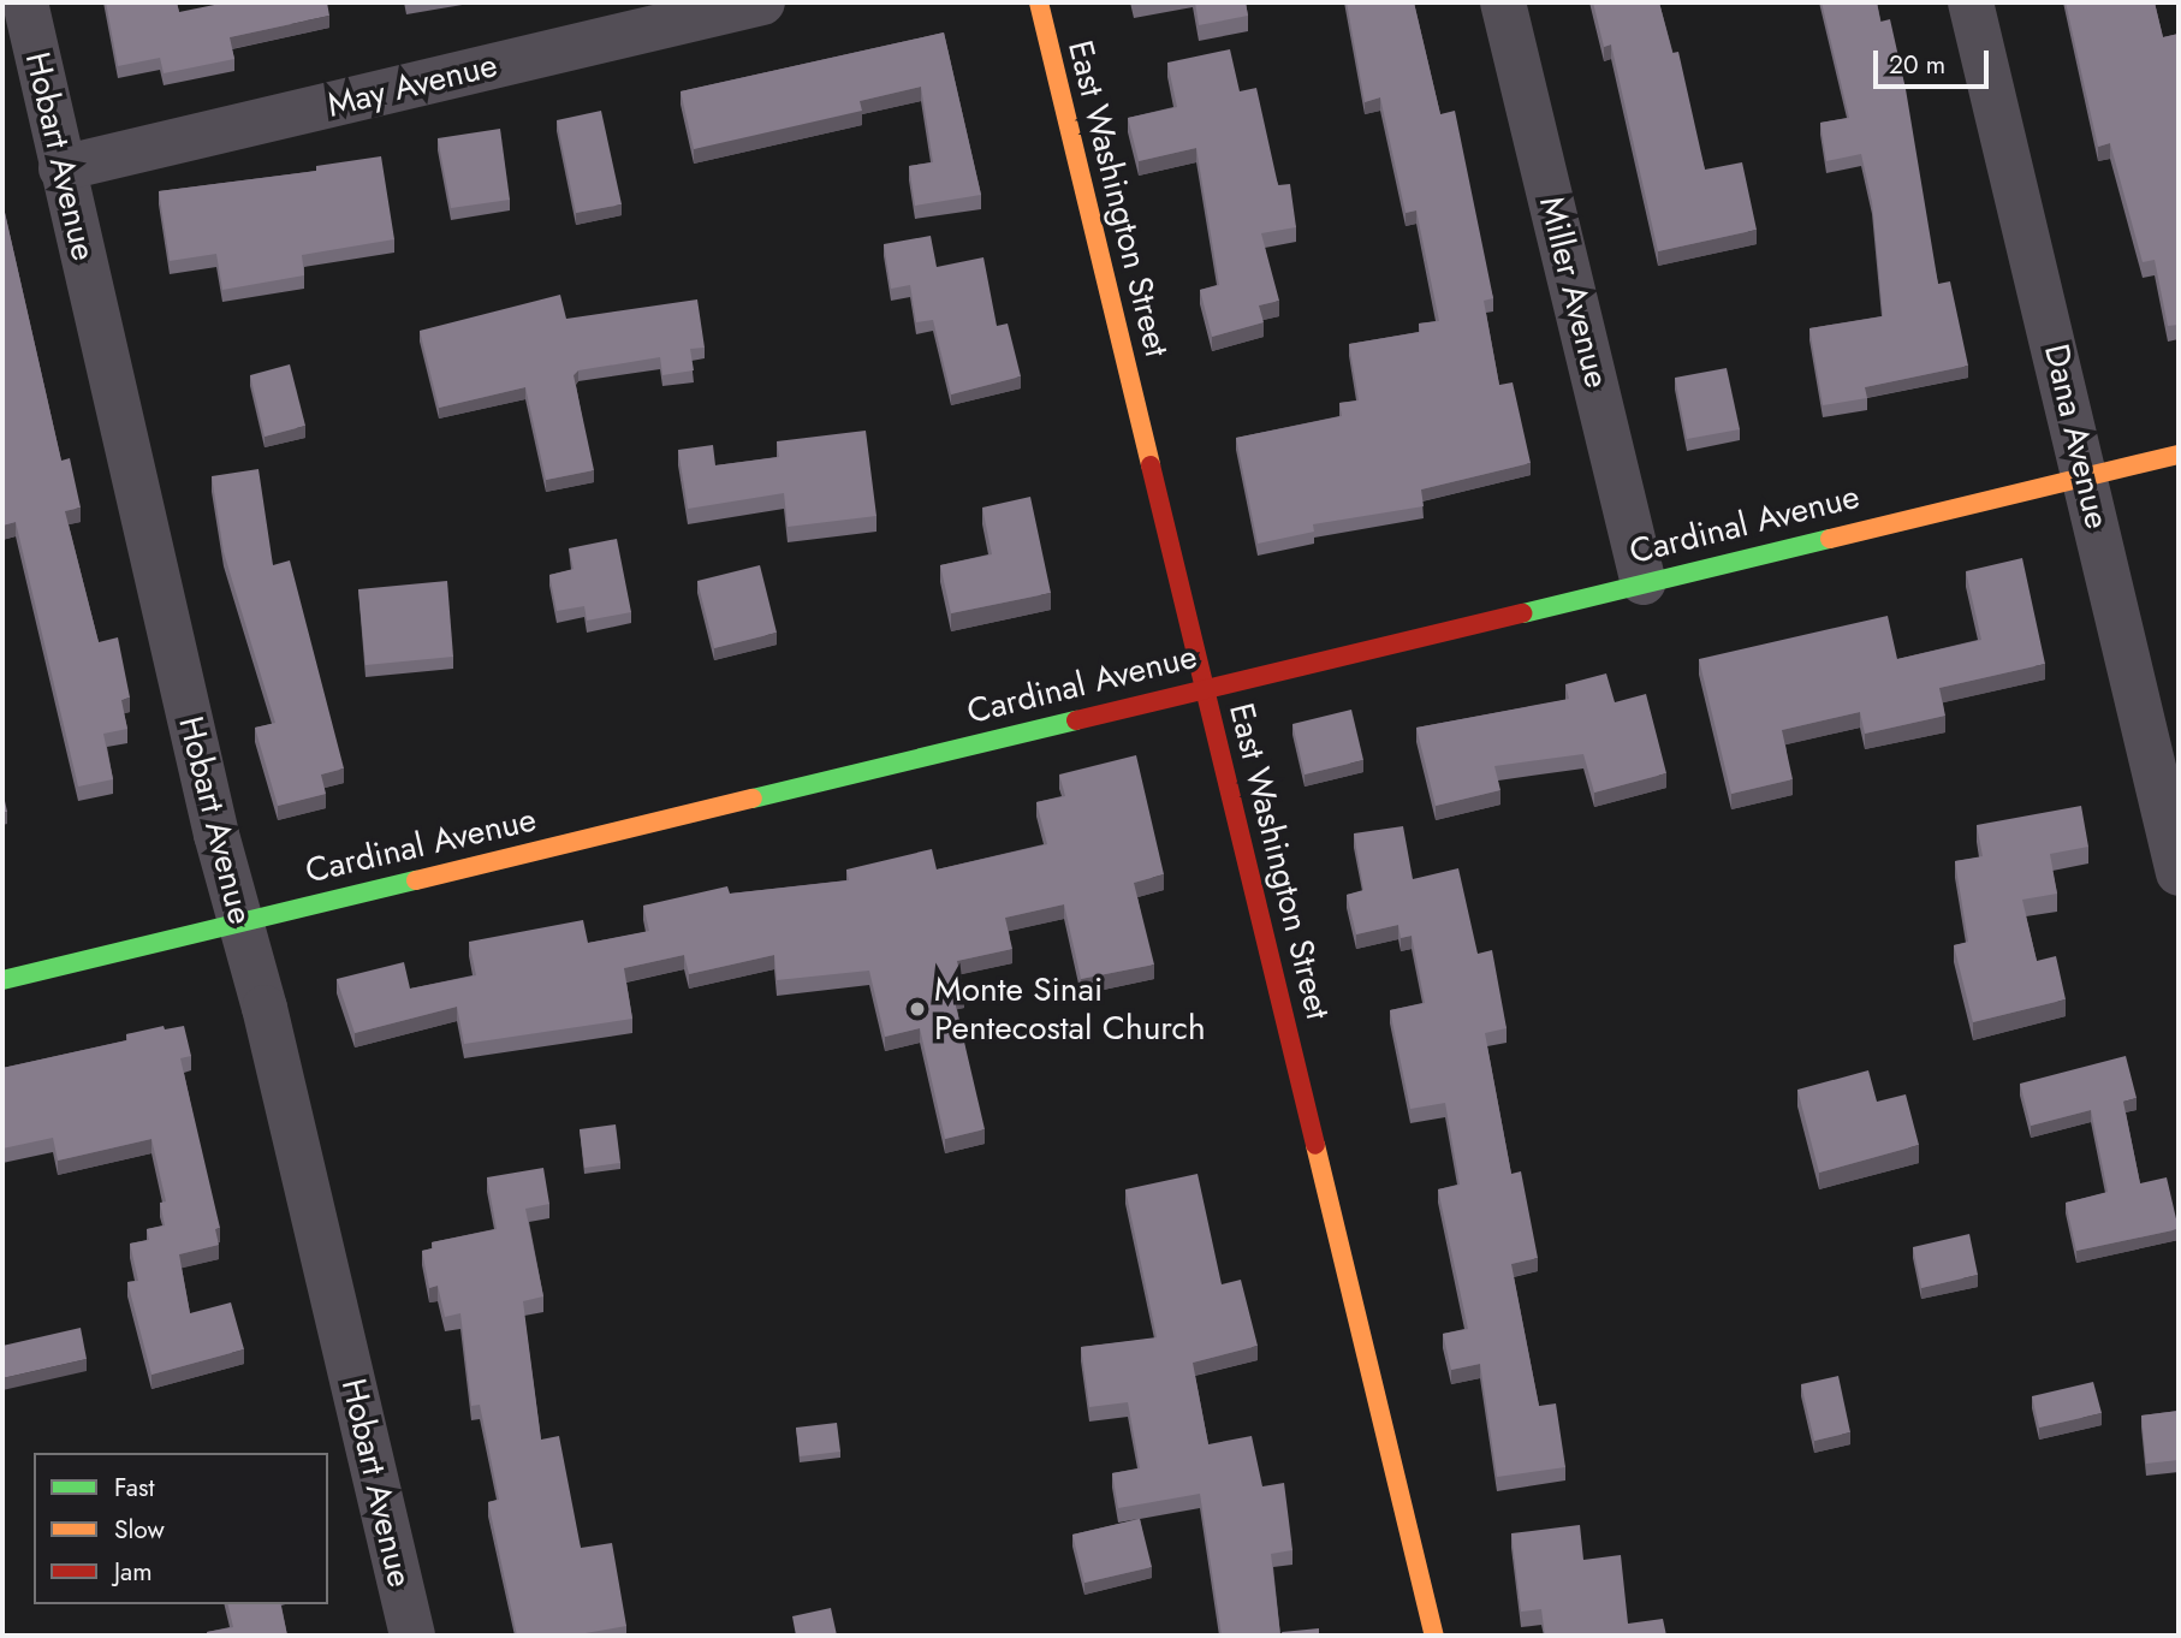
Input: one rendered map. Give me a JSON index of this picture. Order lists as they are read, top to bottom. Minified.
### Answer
{"streets":{"street":["May Avenue","Hobart Avenue","East Washington Street","Miller Avenue","Dana Avenue","Cardinal Avenue"]},"crossings":[["May Avenue","Hobart Avenue"],["Hobart Avenue","Cardinal Avenue"],["East Washington Street","Cardinal Avenue"],["Miller Avenue","Cardinal Avenue"],["Dana Avenue","Cardinal Avenue"]],"places":["Monte Sinai Pentecostal Church"],"legend":["Fast","Slow","Jam"],"scale_bar":"20 m"}
